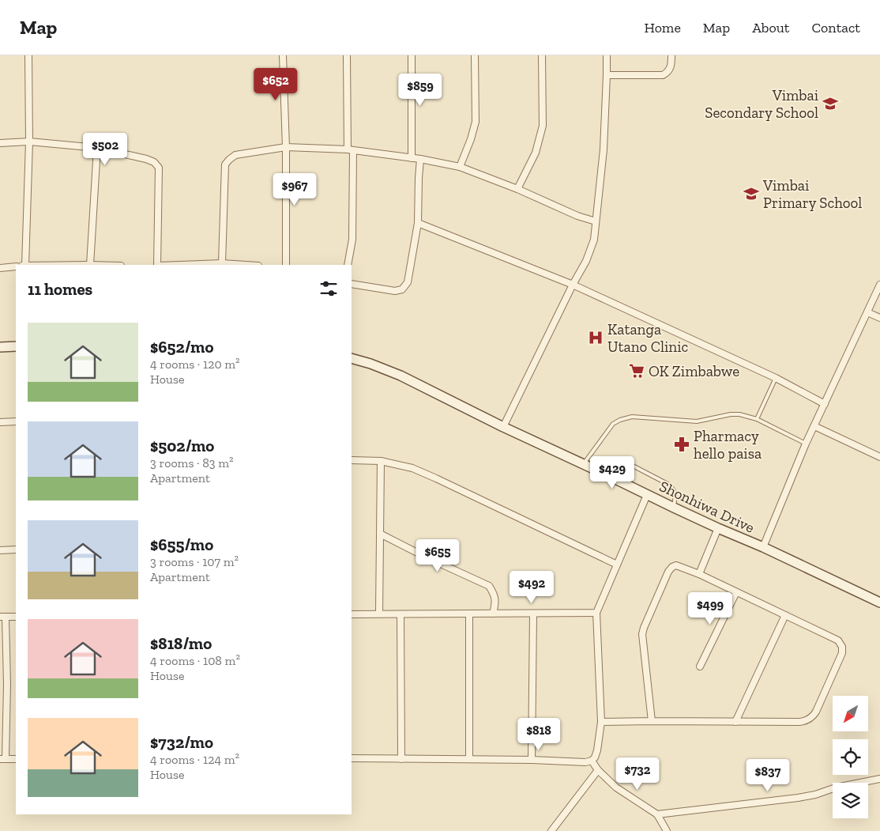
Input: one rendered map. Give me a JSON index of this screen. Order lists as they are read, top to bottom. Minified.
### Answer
{"streets":{"street":["Shonhiwa Drive"]},"places":{"school or university":["Vimbai Secondary School","Vimbai Primary School"],"hospital":["Katanga Utano Clinic"],"supermarket":["OK Zimbabwe"],"pharmacy":["Pharmacy hello paisa"]},"north":"bottom left","page":{"header":"Map","nav":["Home","Map","About","Contact"],"price":["$652","$859","$502","$967","$429","$655","$492","$499","$818","$732","$837"],"heading":"11 homes","list":[{"name":"$652/mo","note":"4 rooms · 120 m² · House"},{"name":"$502/mo","note":"3 rooms · 83 m² · Apartment"},{"name":"$655/mo","note":"3 rooms · 107 m² · Apartment"},{"name":"$818/mo","note":"4 rooms · 108 m² · House"},{"name":"$732/mo","note":"4 rooms · 124 m² · House"}]}}
